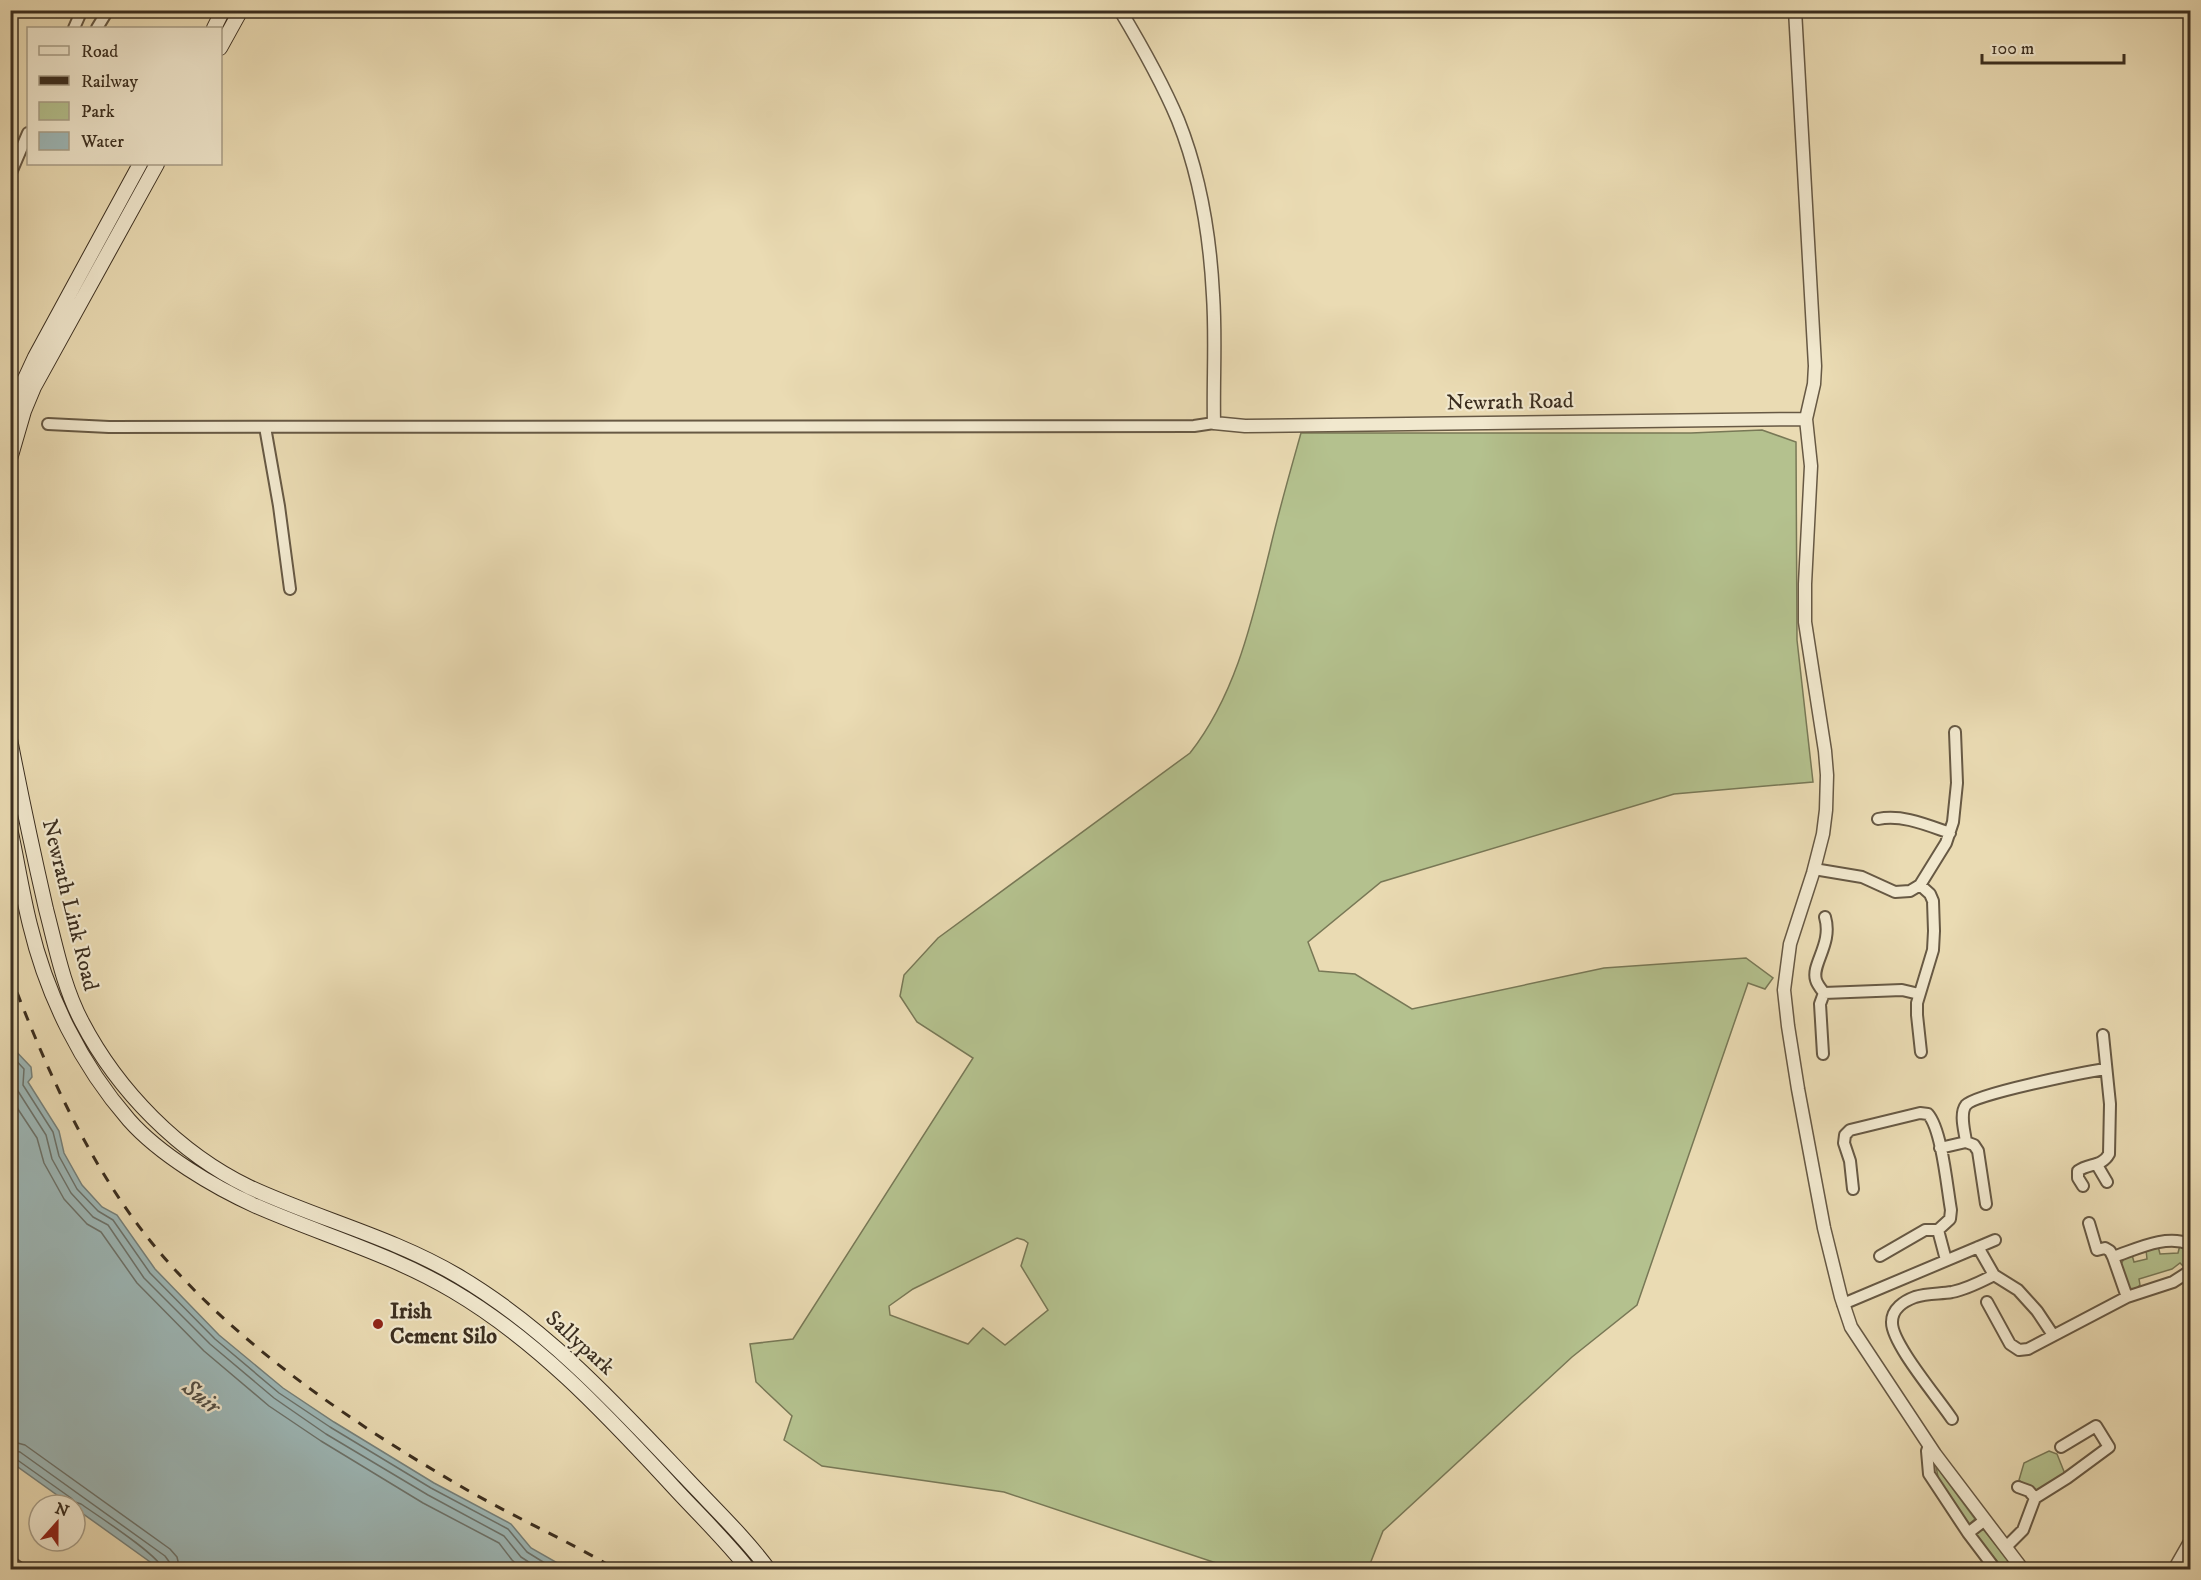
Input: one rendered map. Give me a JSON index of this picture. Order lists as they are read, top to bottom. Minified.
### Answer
{"streets":{"main road":["Newrath Link Road","Sallypark"],"street":["Newrath Road"]},"crossings":[["Newrath Link Road","Sallypark"]],"water":["Suir"],"places":["Irish Cement Silo"],"legend":["Road","Railway","Park","Water"],"scale_bar":"100 m","north":"top"}
